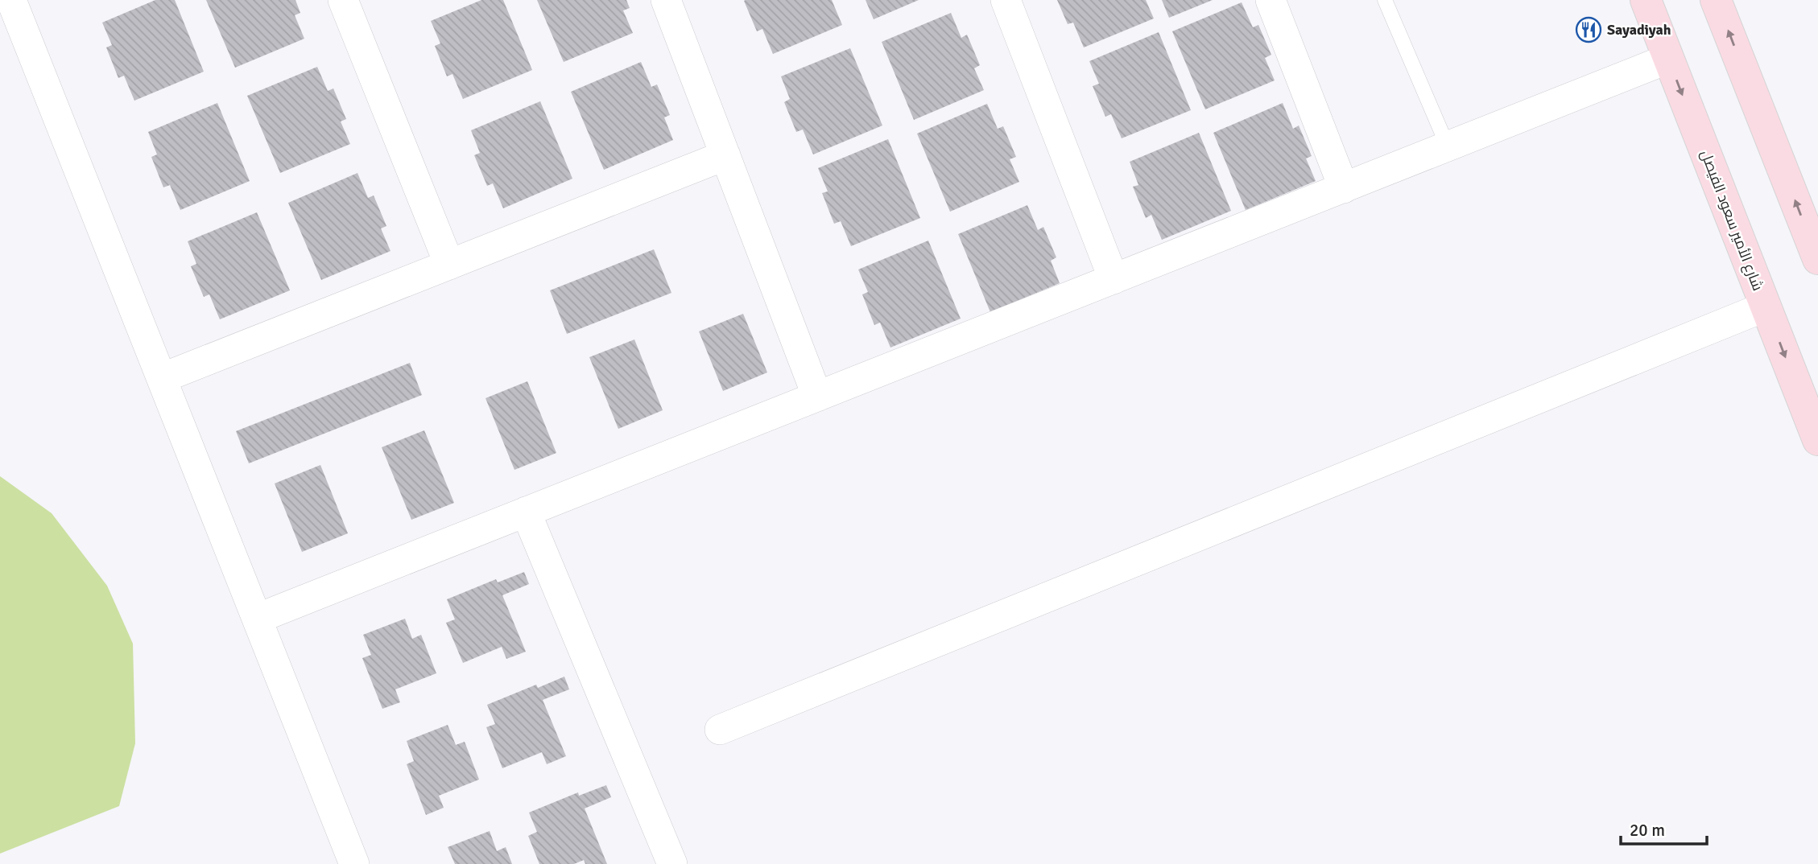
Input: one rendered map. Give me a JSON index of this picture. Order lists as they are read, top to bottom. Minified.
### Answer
{"streets":{"main road":["شارع الأمير سعود الفيصل"]},"places":{"restaurant":["Sayadiyah"]},"scale_bar":"20 m"}
